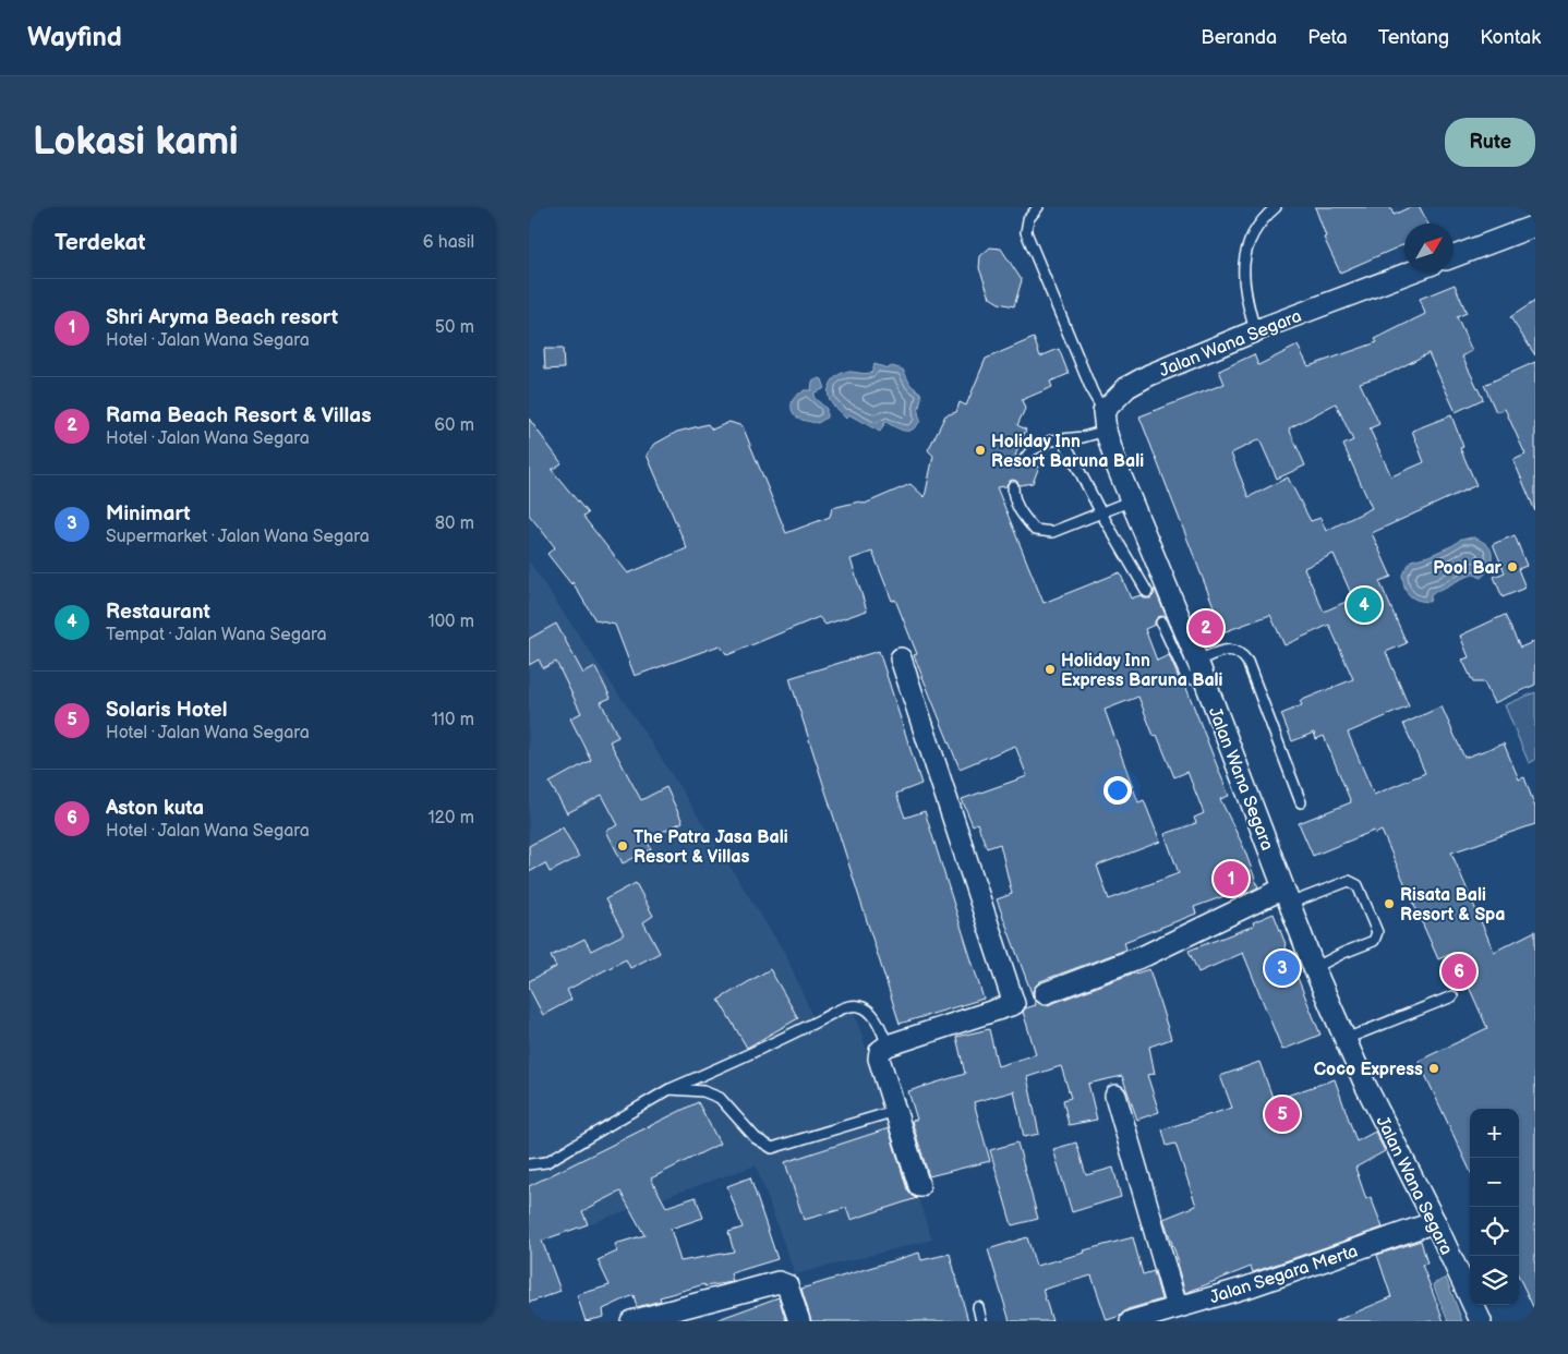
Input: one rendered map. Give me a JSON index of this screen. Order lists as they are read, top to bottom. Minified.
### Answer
{"streets":{"street":["Jalan Wana Segara","Jalan Segara Merta"]},"crossings":[["Jalan Wana Segara","Jalan Segara Merta"]],"places":["Holiday Inn Resort Baruna Bali","Pool Bar","Holiday Inn Express Baruna Bali","The Patra Jasa Bali Resort & Villas","Risata Bali Resort & Spa","Coco Express"],"north":"top right","page":{"header":"Wayfind","nav":["Beranda","Peta","Tentang","Kontak"],"buttons":"Rute","title":"Lokasi kami","heading":["Terdekat","6 hasil"],"list":[{"mark":"1","name":"Shri Aryma Beach resort","note":"Hotel · Jalan Wana Segara","value":"50 m"},{"mark":"2","name":"Rama Beach Resort & Villas","note":"Hotel · Jalan Wana Segara","value":"60 m"},{"mark":"3","name":"Minimart","note":"Supermarket · Jalan Wana Segara","value":"80 m"},{"mark":"4","name":"Restaurant","note":"Tempat · Jalan Wana Segara","value":"100 m"},{"mark":"5","name":"Solaris Hotel","note":"Hotel · Jalan Wana Segara","value":"110 m"},{"mark":"6","name":"Aston kuta","note":"Hotel · Jalan Wana Segara","value":"120 m"}],"pins":["4","2","1","3","6","5"],"map_buttons":["+","−"]}}
